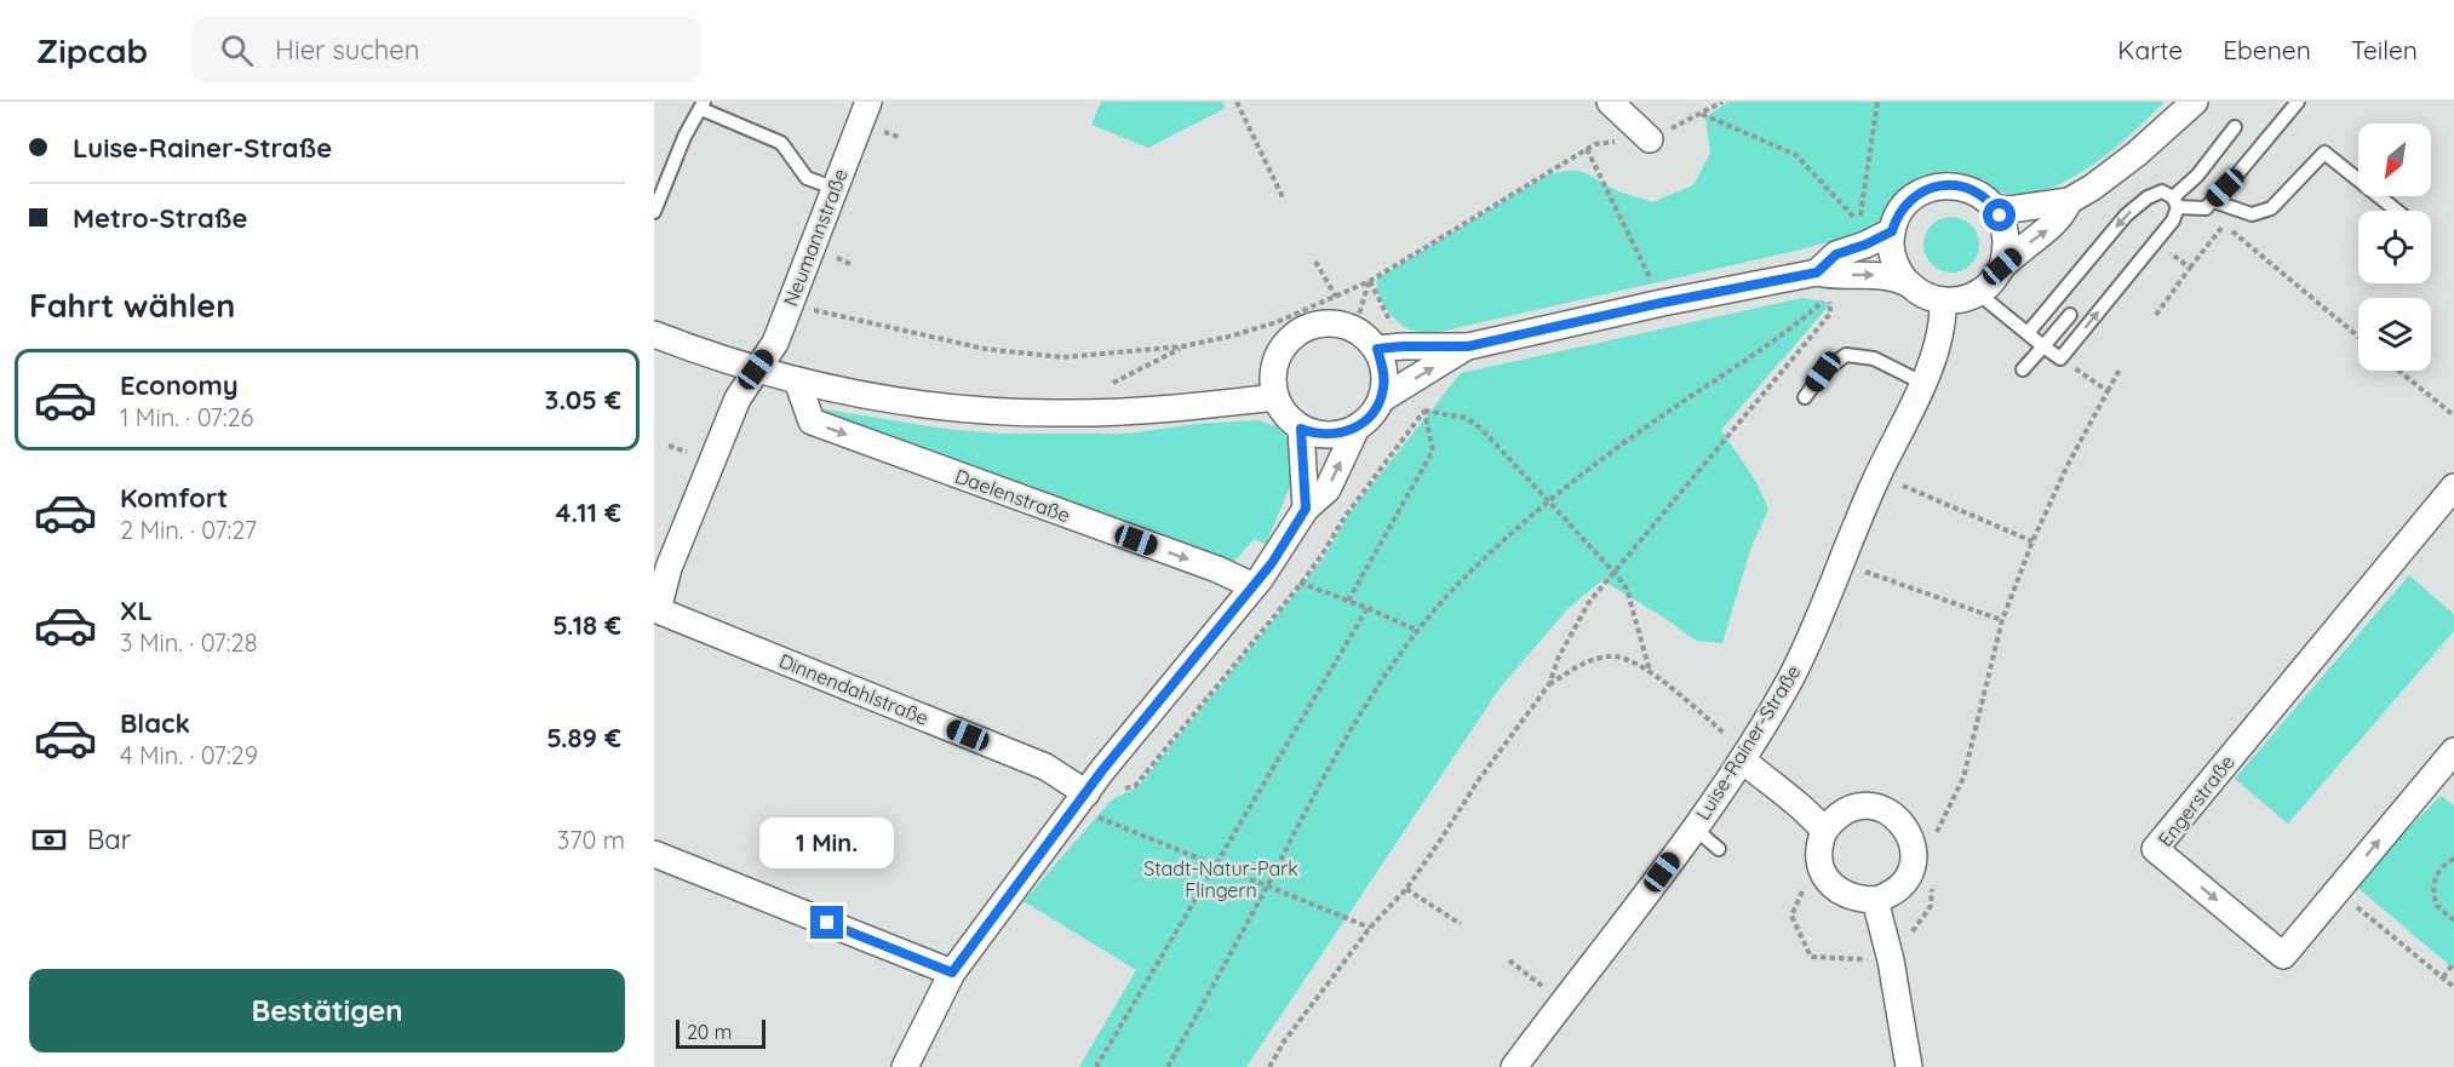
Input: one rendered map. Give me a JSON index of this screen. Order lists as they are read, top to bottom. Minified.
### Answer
{"streets":{"street":["Neumannstraße","Daelenstraße","Dinnendahlstraße","Luise-Rainer-Straße","Engerstraße"]},"crossings":[["Neumannstraße","Dinnendahlstraße"]],"parks":["Stadt-Natur-Park Flingern"],"scale_bar":"20 m","north":"bottom left","page":{"header":"Zipcab","search":"Hier suchen","nav":["Karte","Ebenen","Teilen"],"banner":["Luise-Rainer-Straße","Metro-Straße"],"heading":"Fahrt wählen","list":[{"name":"Economy","note":"1 Min. · 07:26","value":"3.05 €"},{"name":"Komfort","note":"2 Min. · 07:27","value":"4.11 €"},{"name":"XL","note":"3 Min. · 07:28","value":"5.18 €"},{"name":"Black","note":"4 Min. · 07:29","value":"5.89 €"}],"pay":["Bar","370 m"],"bubble":"1 Min.","buttons":"Bestätigen","scale":"20 m"}}
